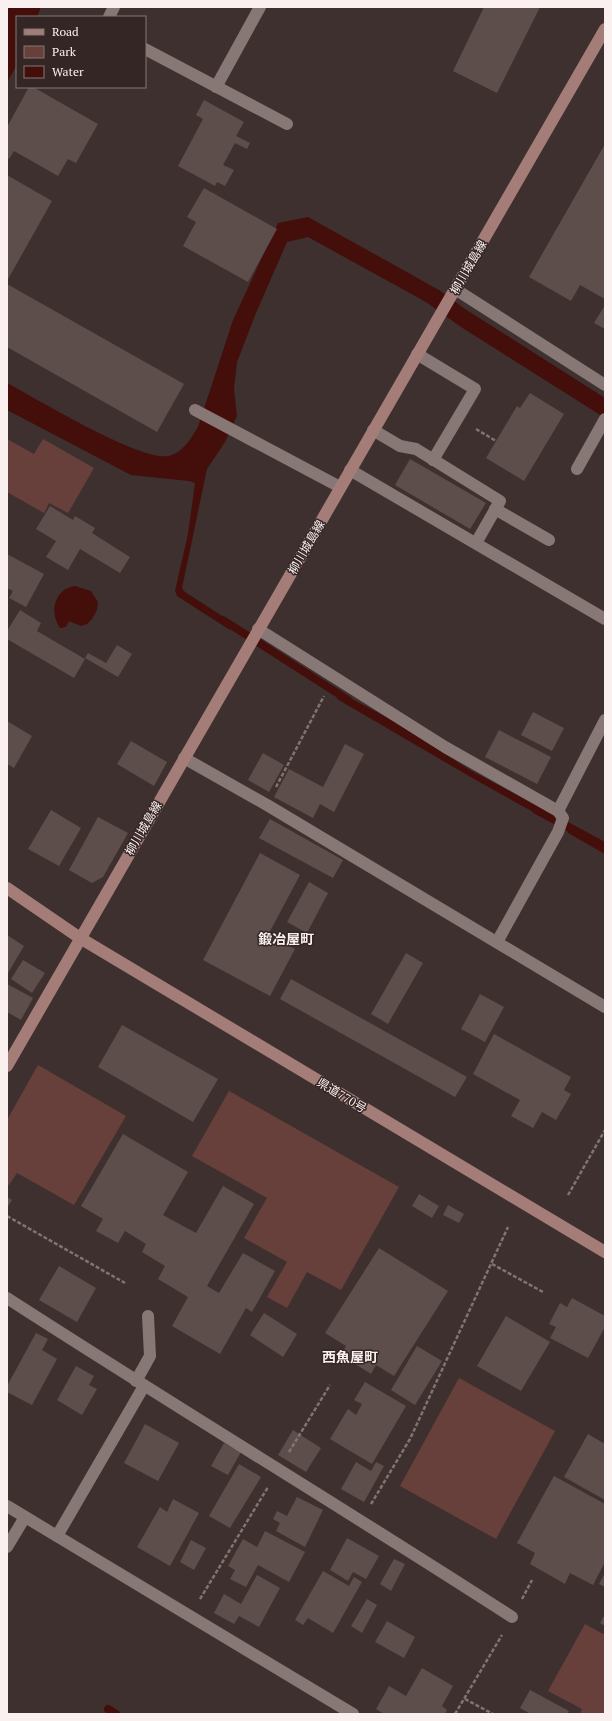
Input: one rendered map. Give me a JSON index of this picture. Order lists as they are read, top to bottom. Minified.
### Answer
{"streets":{"main road":["柳川城島線","県道770号"]},"crossings":[["柳川城島線","県道770号"]],"districts":["鍛冶屋町","西魚屋町"],"legend":["Road","Park","Water"]}
